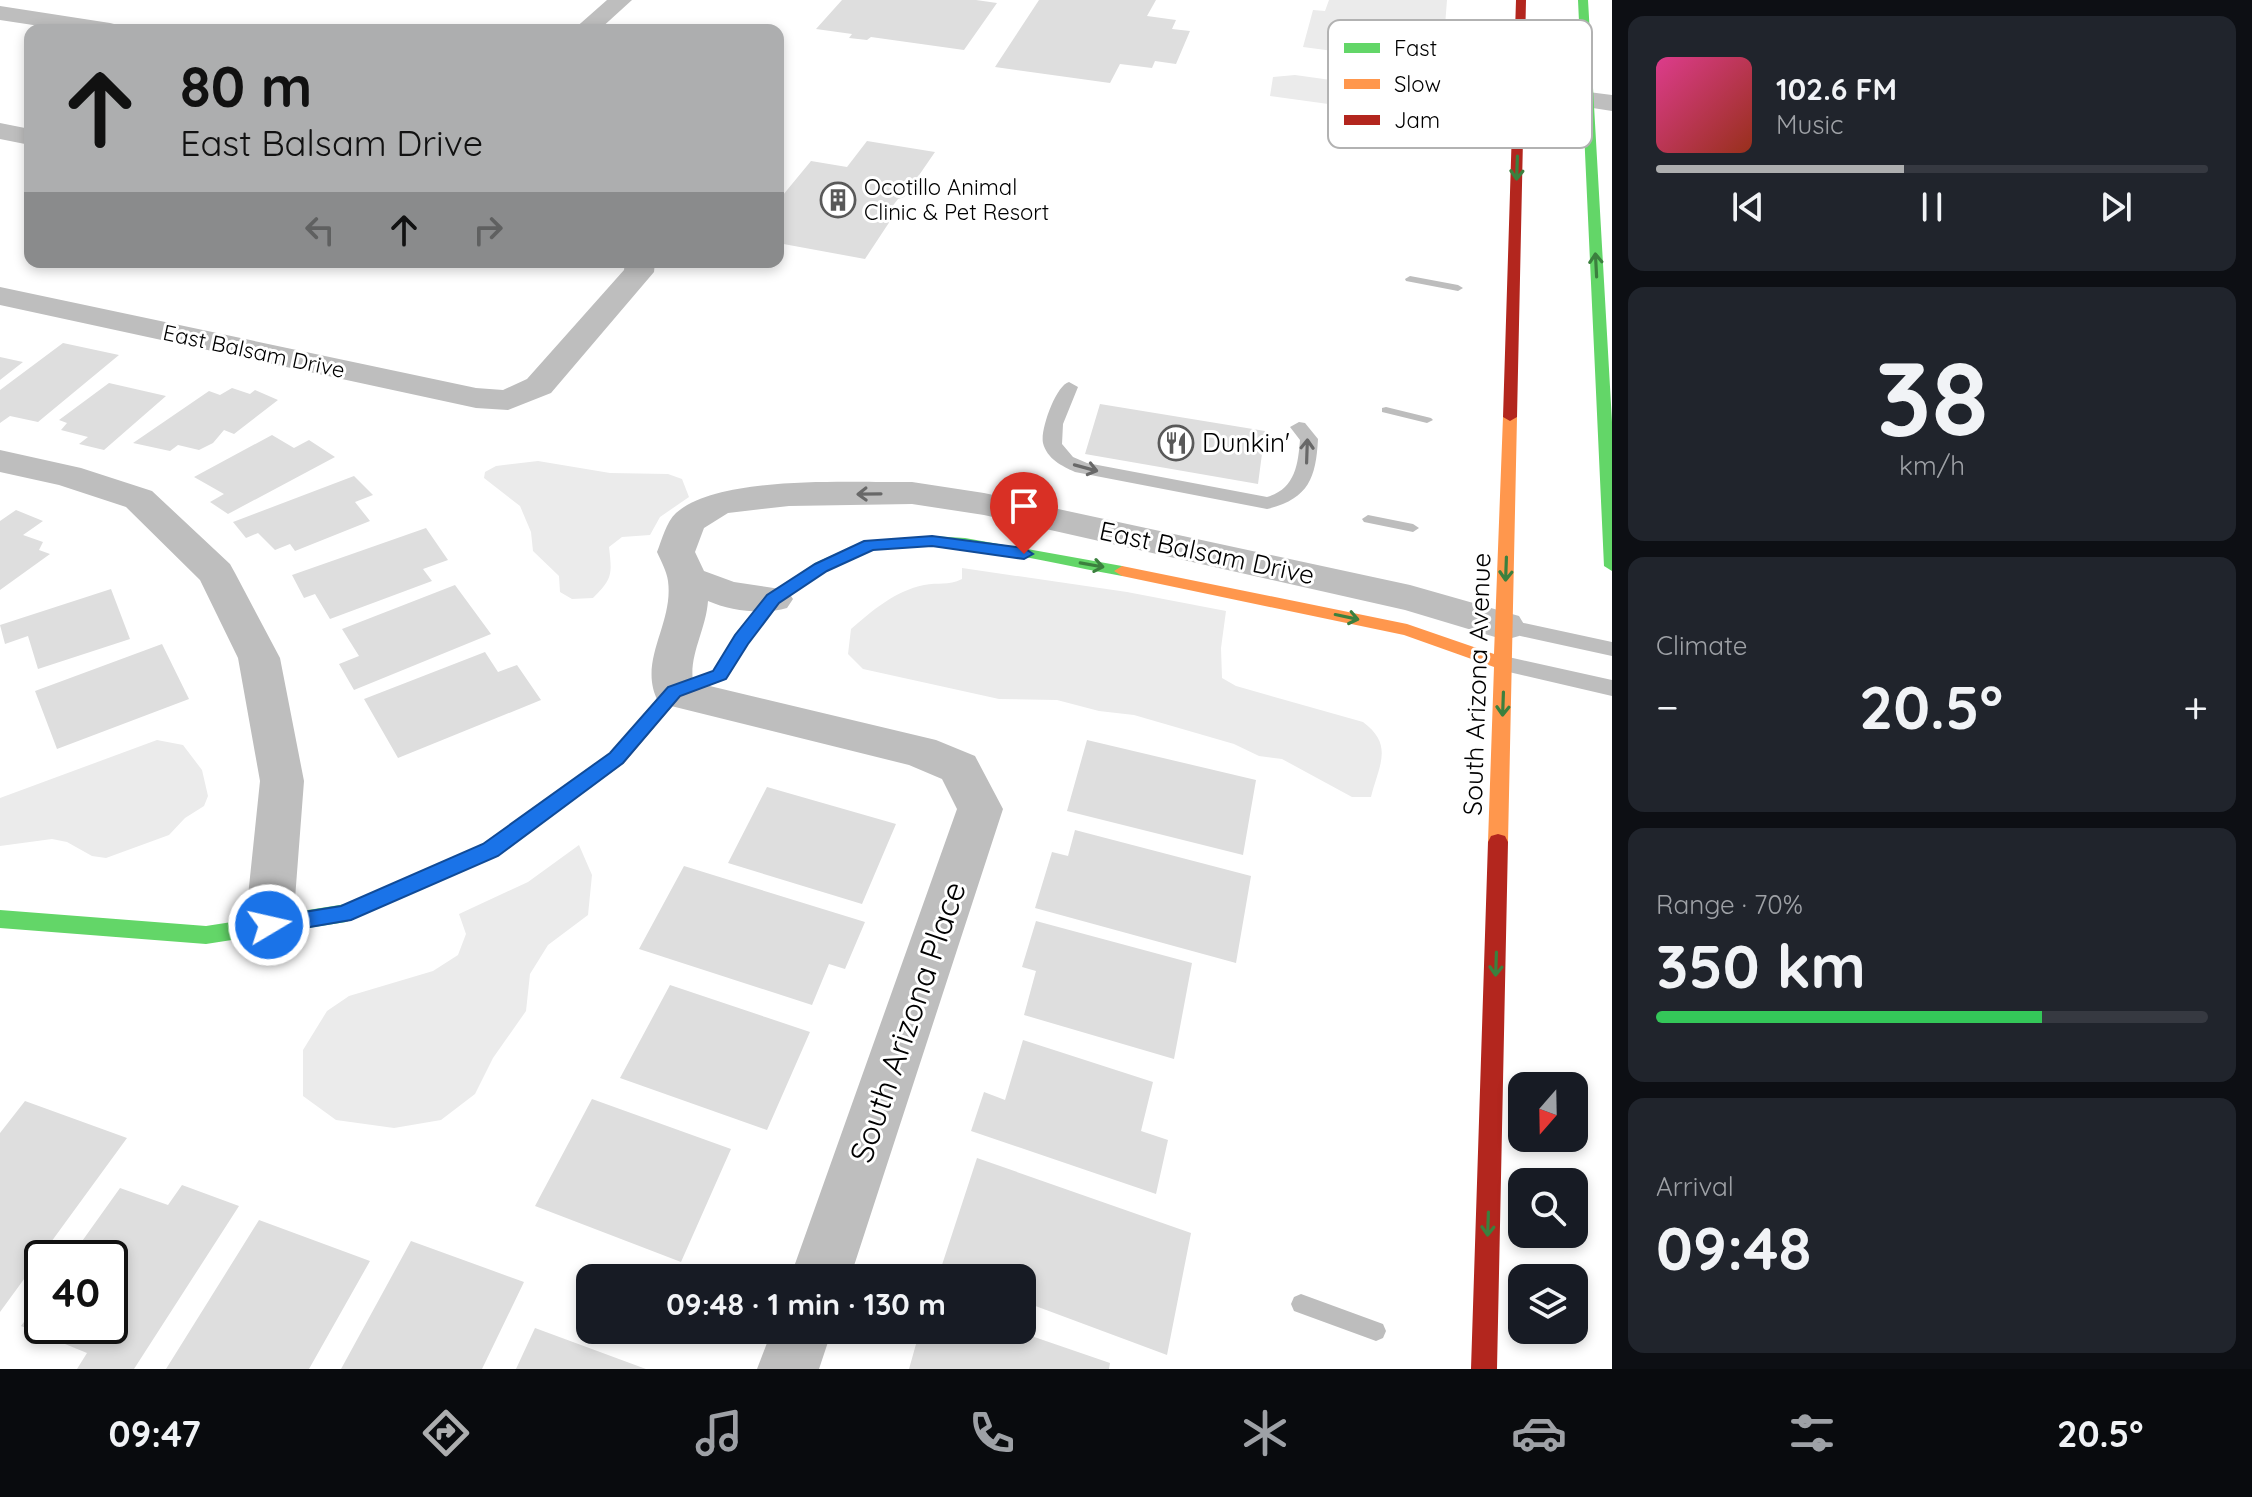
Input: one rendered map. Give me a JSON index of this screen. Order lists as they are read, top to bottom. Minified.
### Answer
{"streets":{"main road":["East Balsam Drive","South Arizona Avenue"],"street":["South Arizona Place"]},"crossings":[["East Balsam Drive","South Arizona Avenue"],["East Balsam Drive","South Arizona Place"]],"places":{"building":["Ocotillo Animal Clinic & Pet Resort"],"restaurant":["Dunkin'"]},"legend":["Fast","Slow","Jam"],"north":"bottom","page":{"turn":["80 m","East Balsam Drive"],"song":["102.6 FM","Music"],"tile":[["38","km/h"],"Climate",["Range · 70%","350 km"],["Arrival","09:48"]],"heat":["−","20.5°","+"],"limit":"40","trip":"09:48 · 1 min · 130 m","tabs":["09:47","20.5°"]}}
